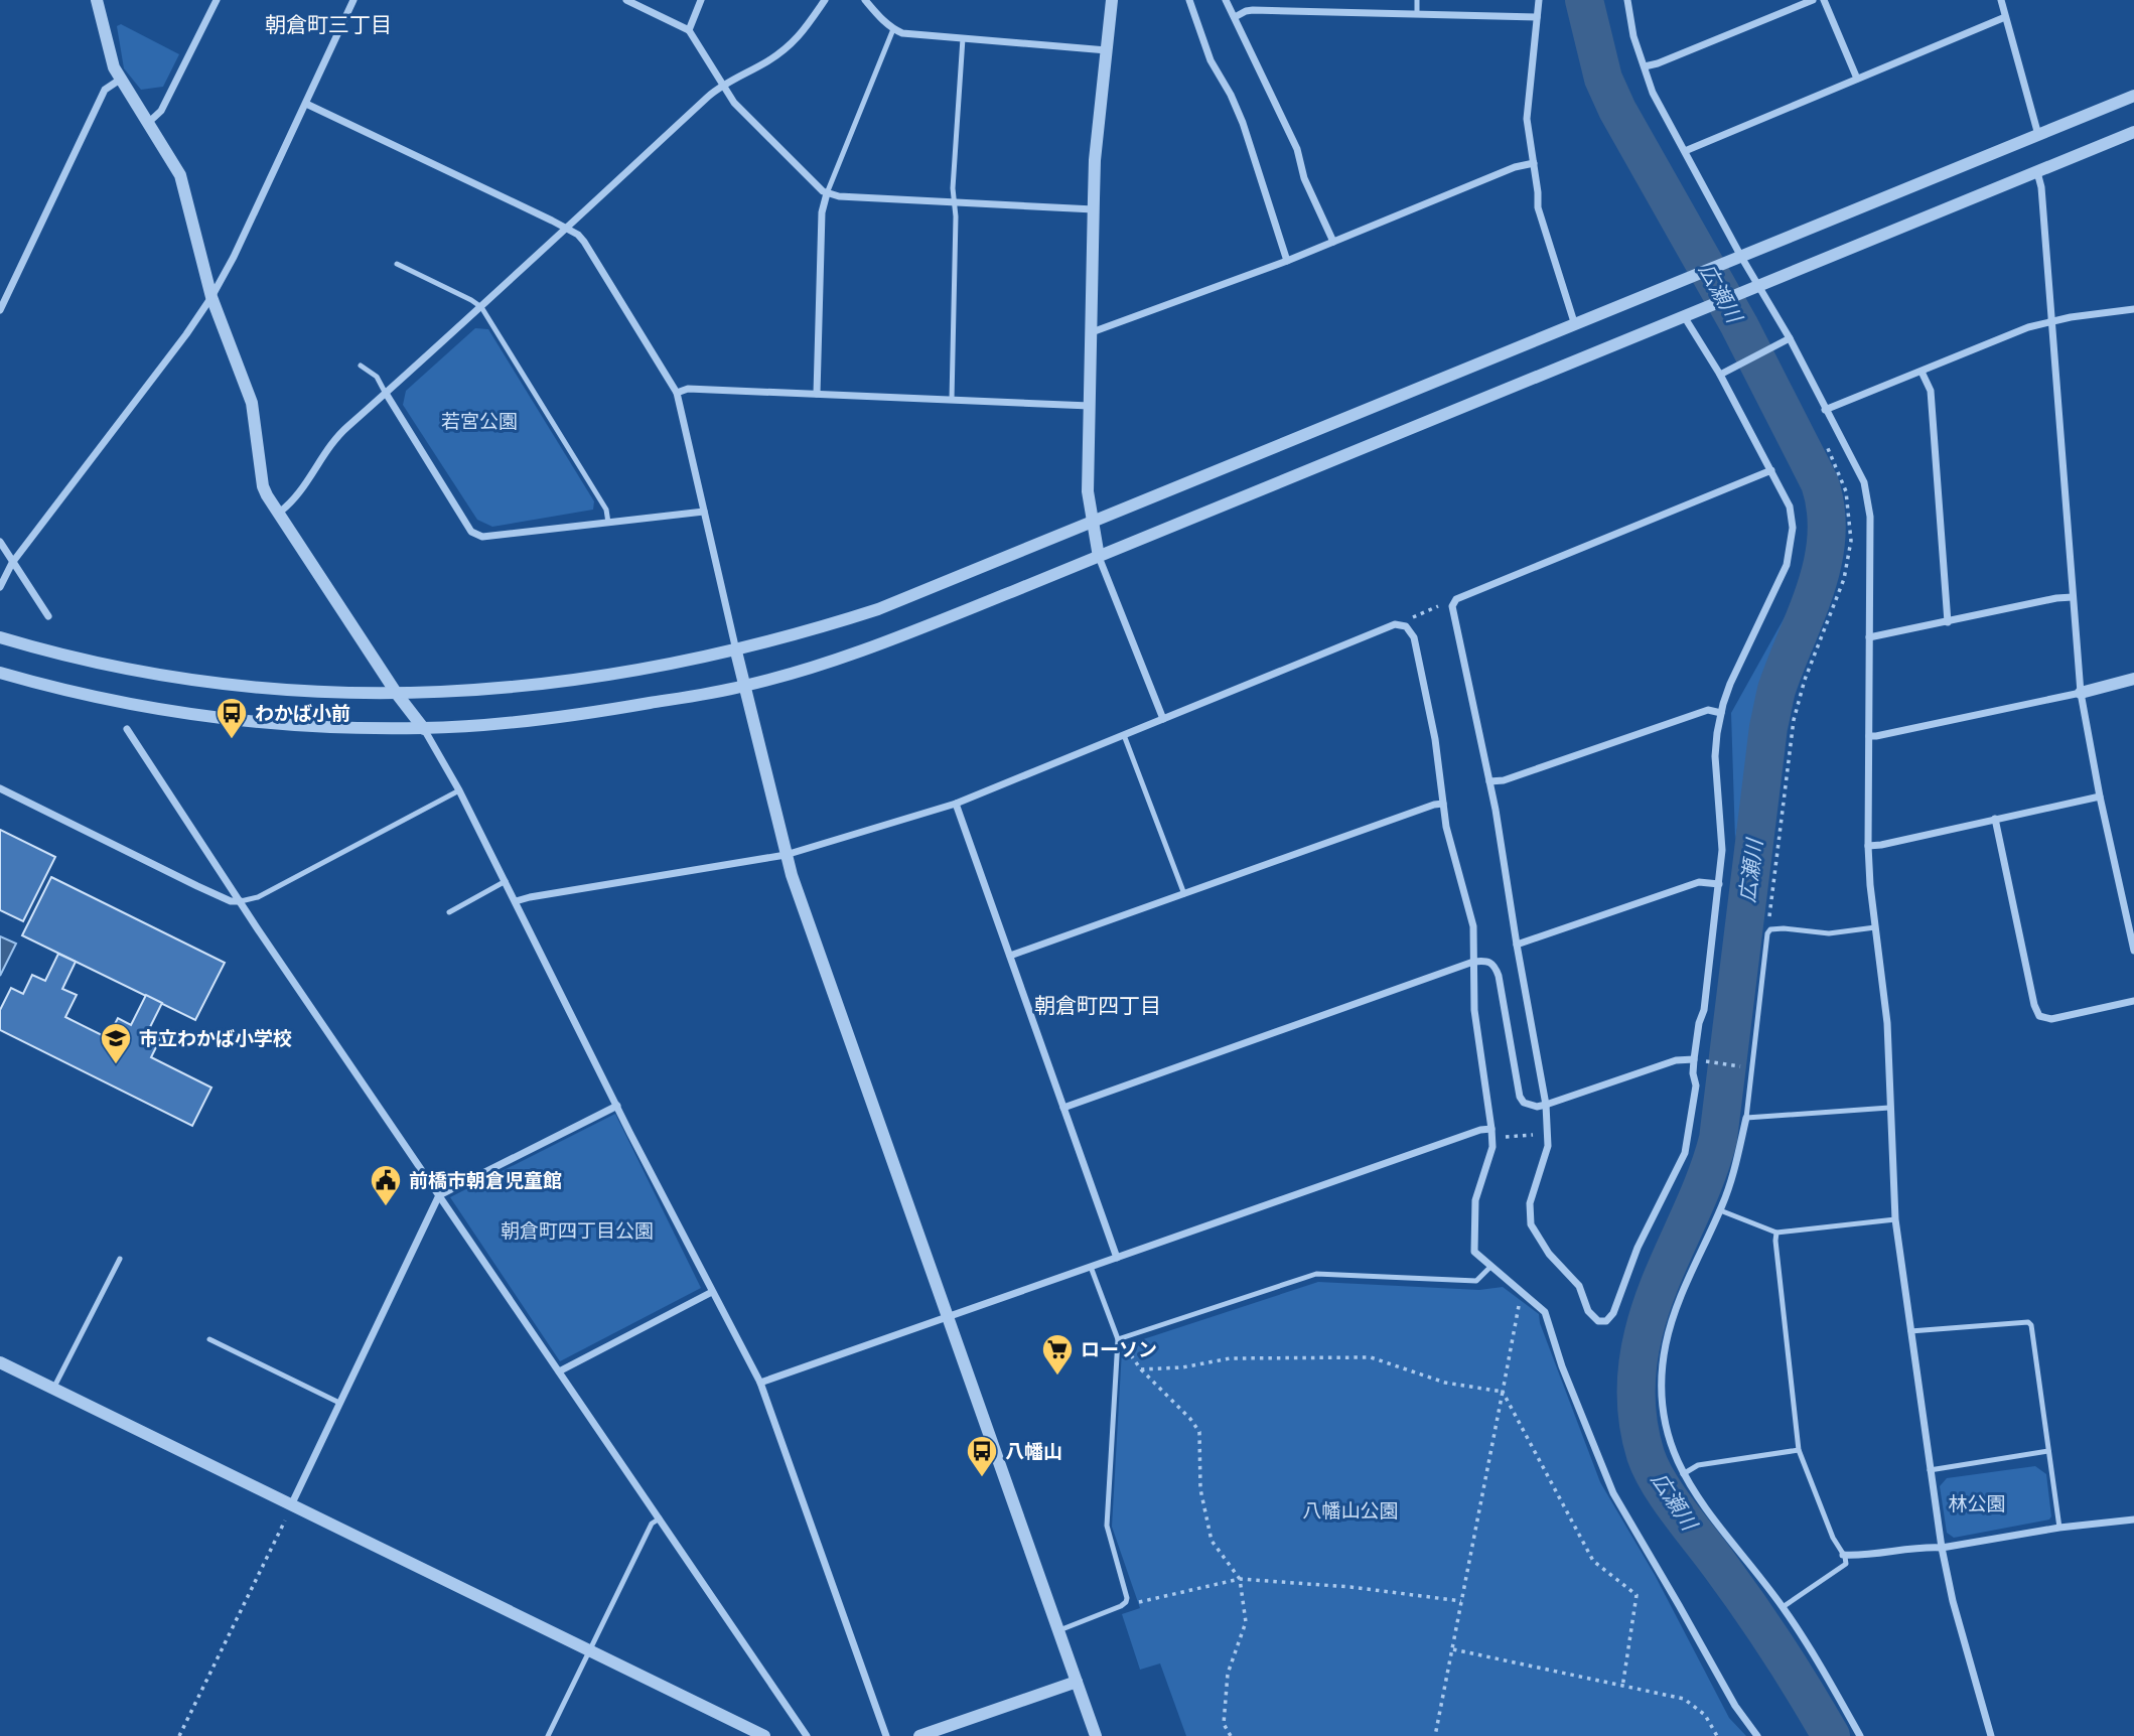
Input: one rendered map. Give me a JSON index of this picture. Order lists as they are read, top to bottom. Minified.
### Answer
{"districts":["朝倉町三丁目","朝倉町四丁目"],"water":["広瀬川"],"parks":["若宮公園","朝倉町四丁目公園","林公園","八幡山公園"],"places":{"bus stop":["わかば小前","八幡山"],"school or university":["市立わかば小学校"],"public building":["前橋市朝倉児童館"],"supermarket":["ローソン"]}}
